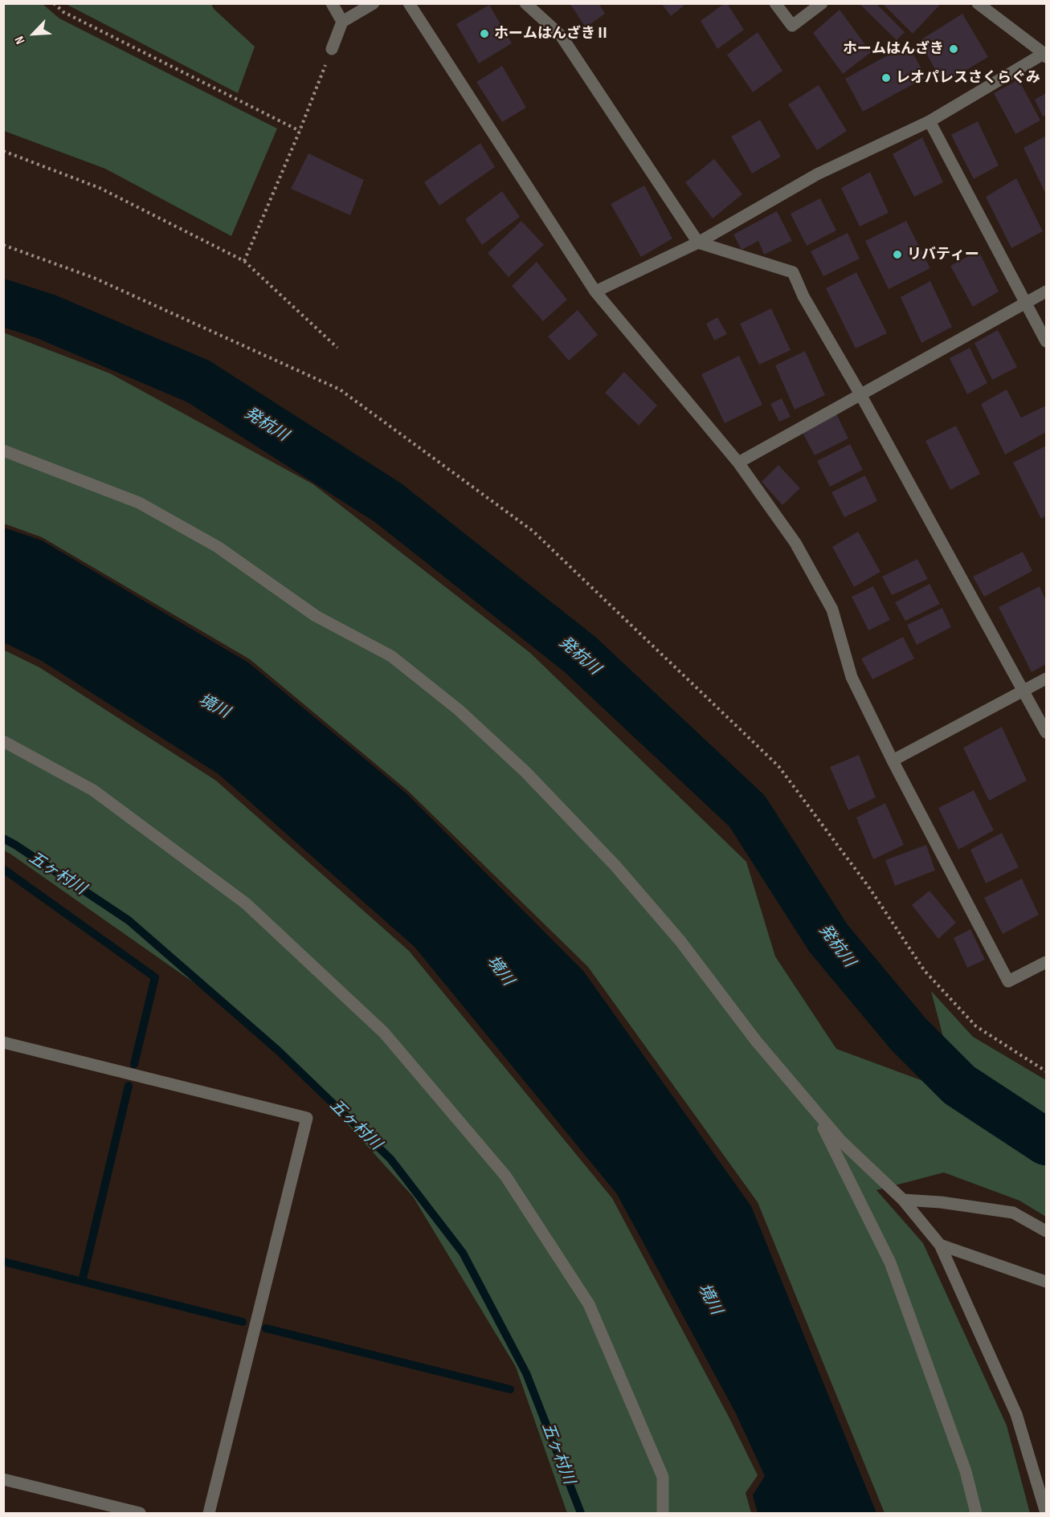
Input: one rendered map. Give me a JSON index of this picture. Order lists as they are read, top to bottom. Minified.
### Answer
{"water":["発杭川","境川","五ヶ村川"],"places":["ホームはんざきⅡ","ホームはんざき","レオパレスさくらぐみ","リバティー"],"north":"bottom left"}
